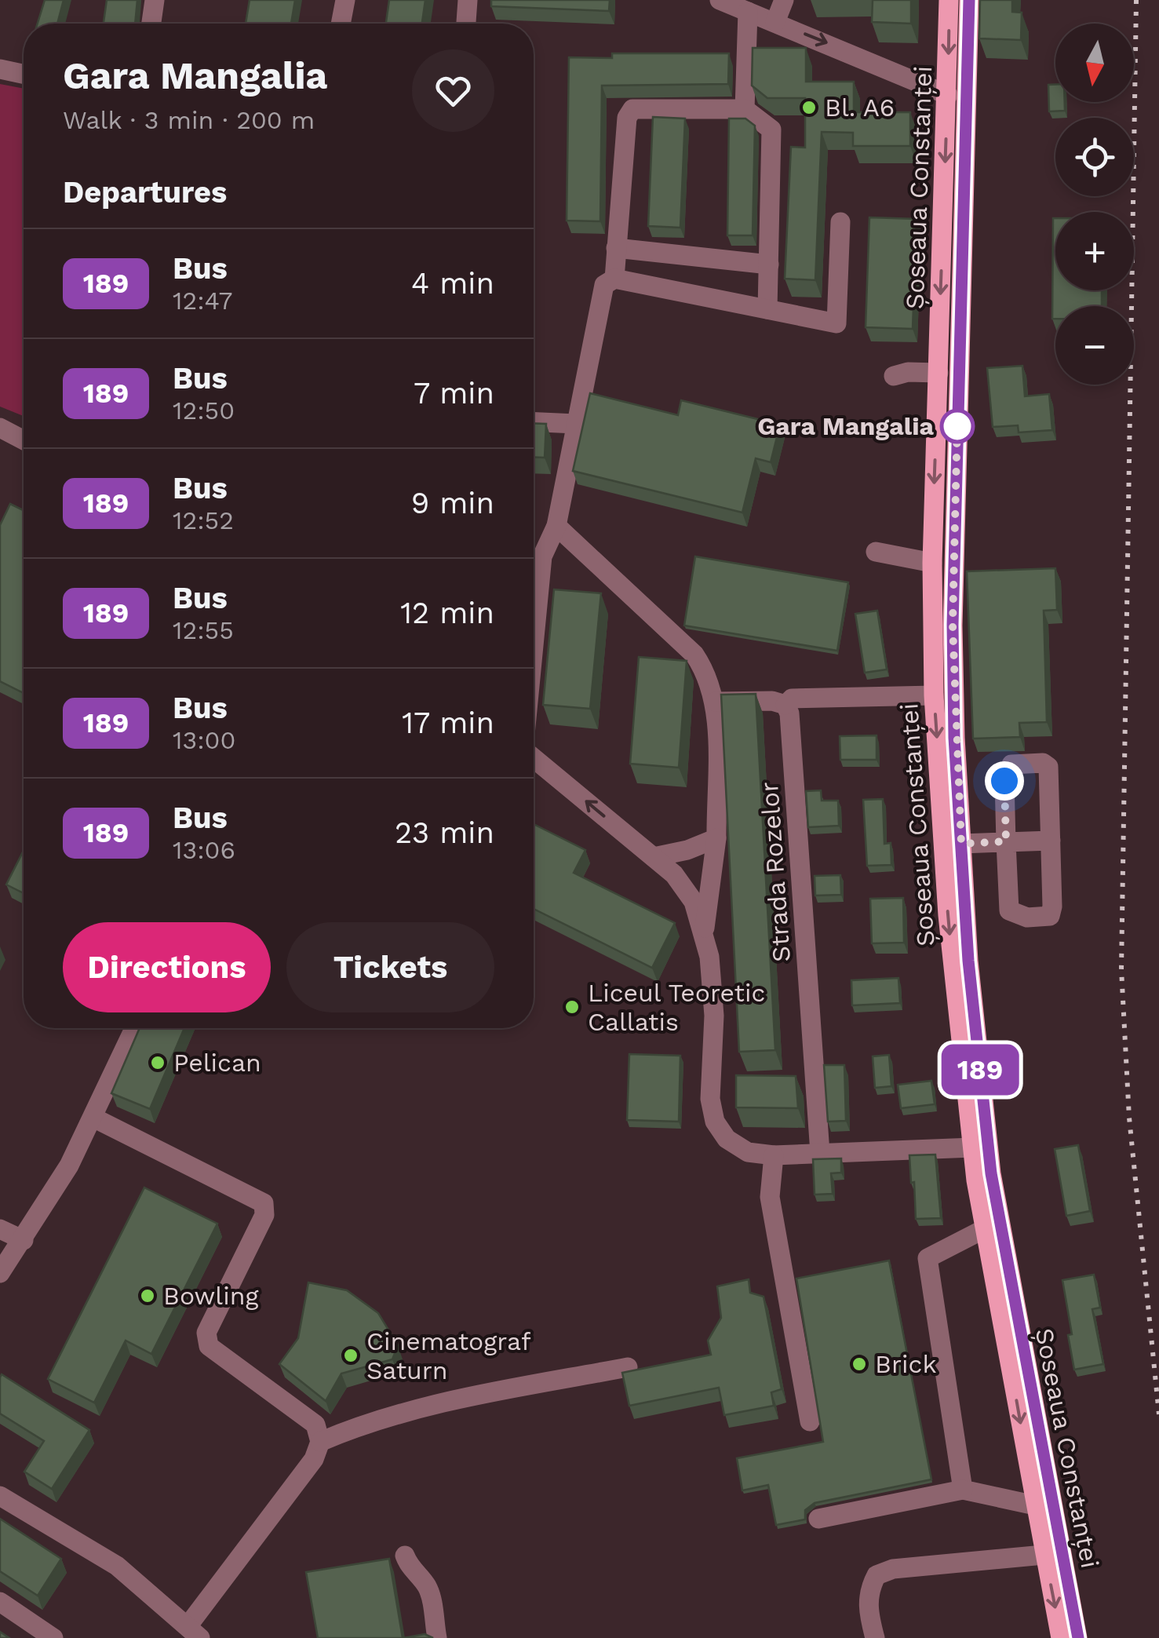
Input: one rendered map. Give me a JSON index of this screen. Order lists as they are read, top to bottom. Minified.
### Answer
{"streets":{"main road":["Șoseaua Constanței"],"street":["Strada Rozelor"]},"crossings":[["Șoseaua Constanței","Strada Rozelor"]],"places":["Bl. A6","Gara Mangalia","Liceul Teoretic Callatis","Pelican","Bowling","Cinematograf Saturn","Brick"],"lines":["bus line 189"],"north":"bottom","page":{"on_map":"189","map_buttons":["+","−"],"heading":[["Gara Mangalia","Walk · 3 min · 200 m"],"Departures"],"list":[{"mark":"189","name":"Bus","note":"12:47","value":"4 min"},{"mark":"189","name":"Bus","note":"12:50","value":"7 min"},{"mark":"189","name":"Bus","note":"12:52","value":"9 min"},{"mark":"189","name":"Bus","note":"12:55","value":"12 min"},{"mark":"189","name":"Bus","note":"13:00","value":"17 min"},{"mark":"189","name":"Bus","note":"13:06","value":"23 min"}],"buttons":["Directions","Tickets"]}}
